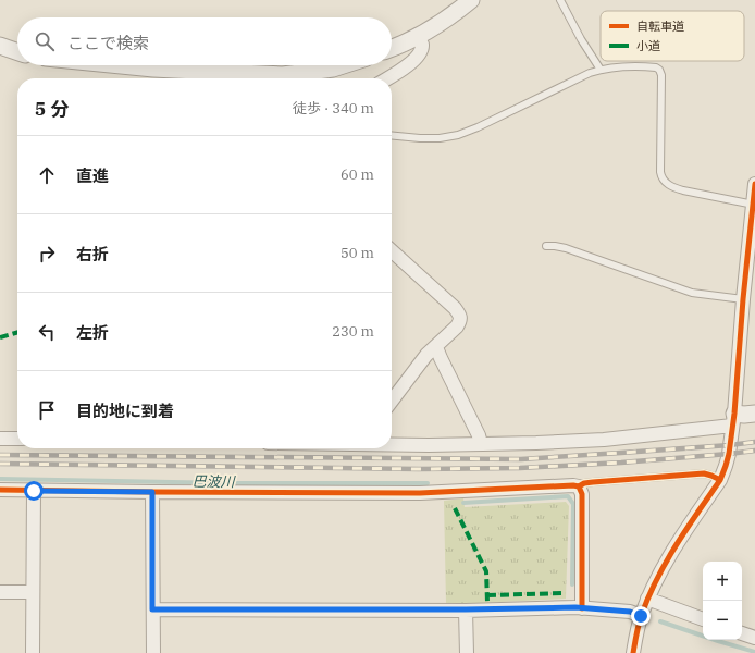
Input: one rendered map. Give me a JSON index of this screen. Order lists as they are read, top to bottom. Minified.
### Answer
{"water":["巴波川"],"legend":["自転車道","小道"],"page":{"search":"ここで検索","heading":["5 分","徒歩 · 340 m"],"list":[["直進","60 m"],["右折","50 m"],["左折","230 m"],"目的地に到着"],"map_buttons":["+","−"]}}
